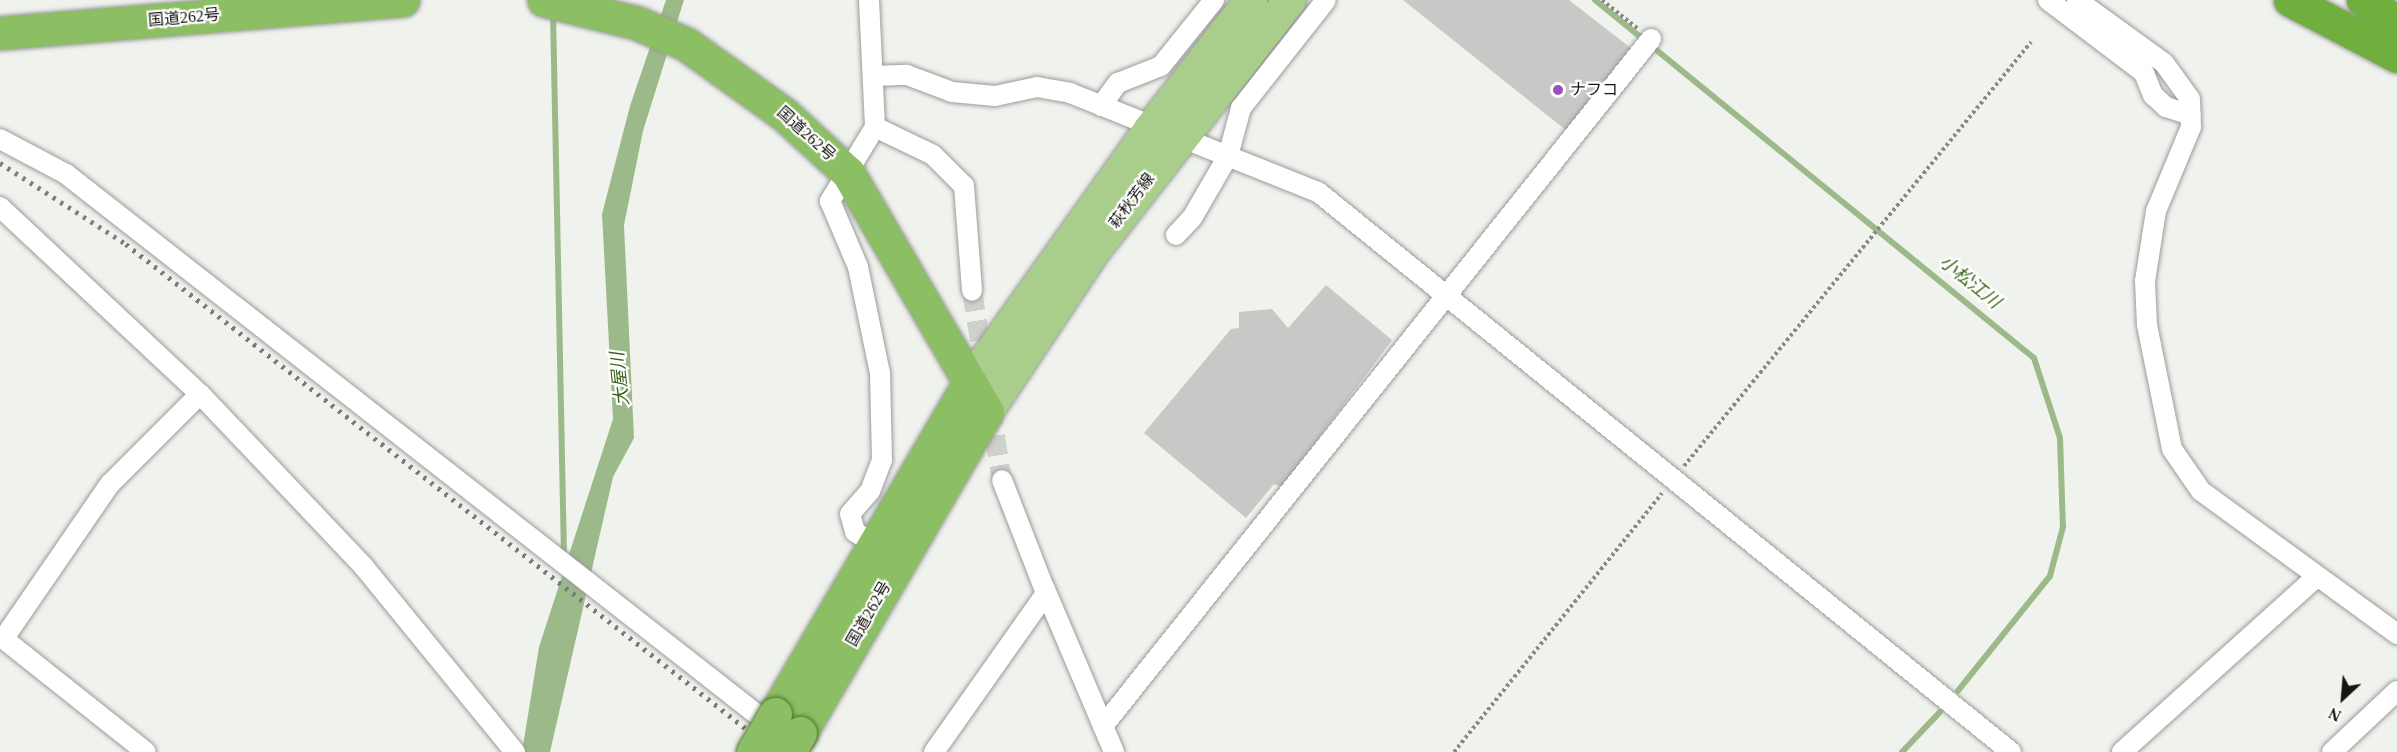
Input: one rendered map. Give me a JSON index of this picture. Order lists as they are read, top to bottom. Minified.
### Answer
{"streets":{"highway":["国道262号"],"main road":["萩秋芳線"]},"crossings":[["国道262号","萩秋芳線"]],"water":["小松江川","大屋川"],"places":["ナフコ"],"north":"bottom left"}
